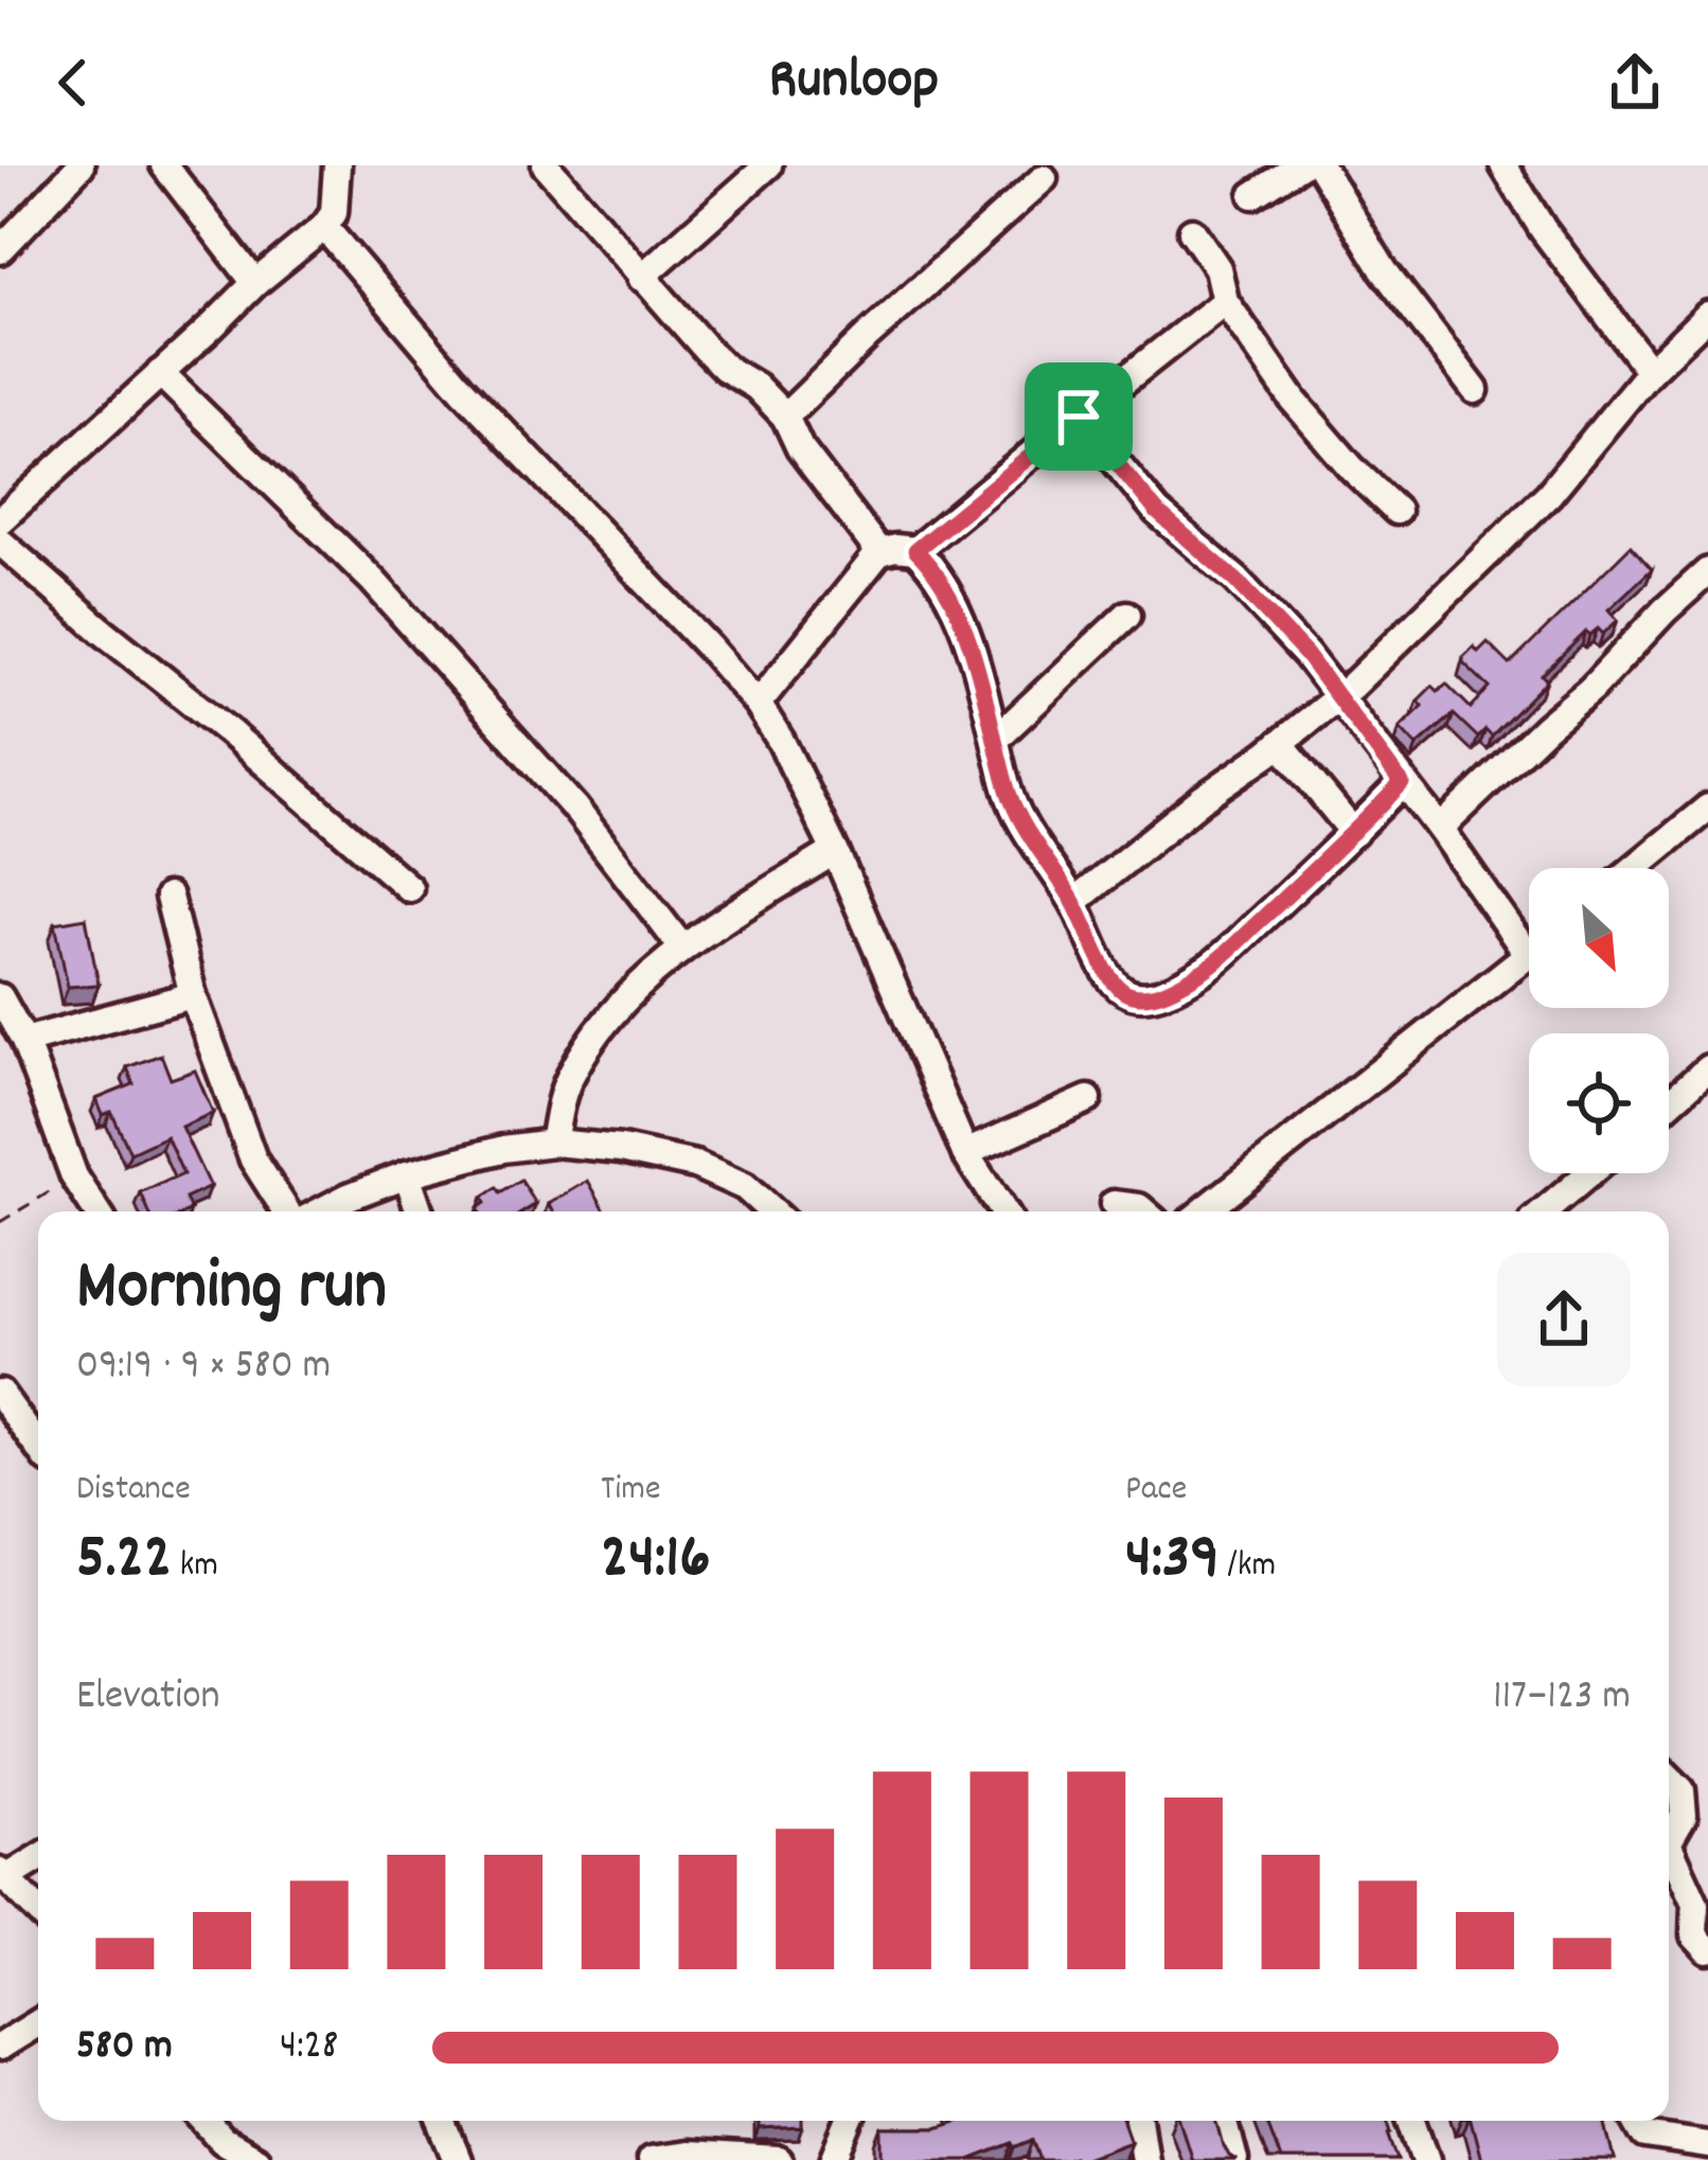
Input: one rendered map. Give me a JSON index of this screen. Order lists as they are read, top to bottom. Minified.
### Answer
{"north":"bottom right","page":{"header":"Runloop","heading":["Morning run","09:19 · 9 × 580 m"],"stats":[["Distance","5.22 km"],["Time","24:16"],["Pace","4:39 /km"]],"chart":["Elevation","117–123 m"],"list":[{"name":"580 m","note":"4:28"}]}}
